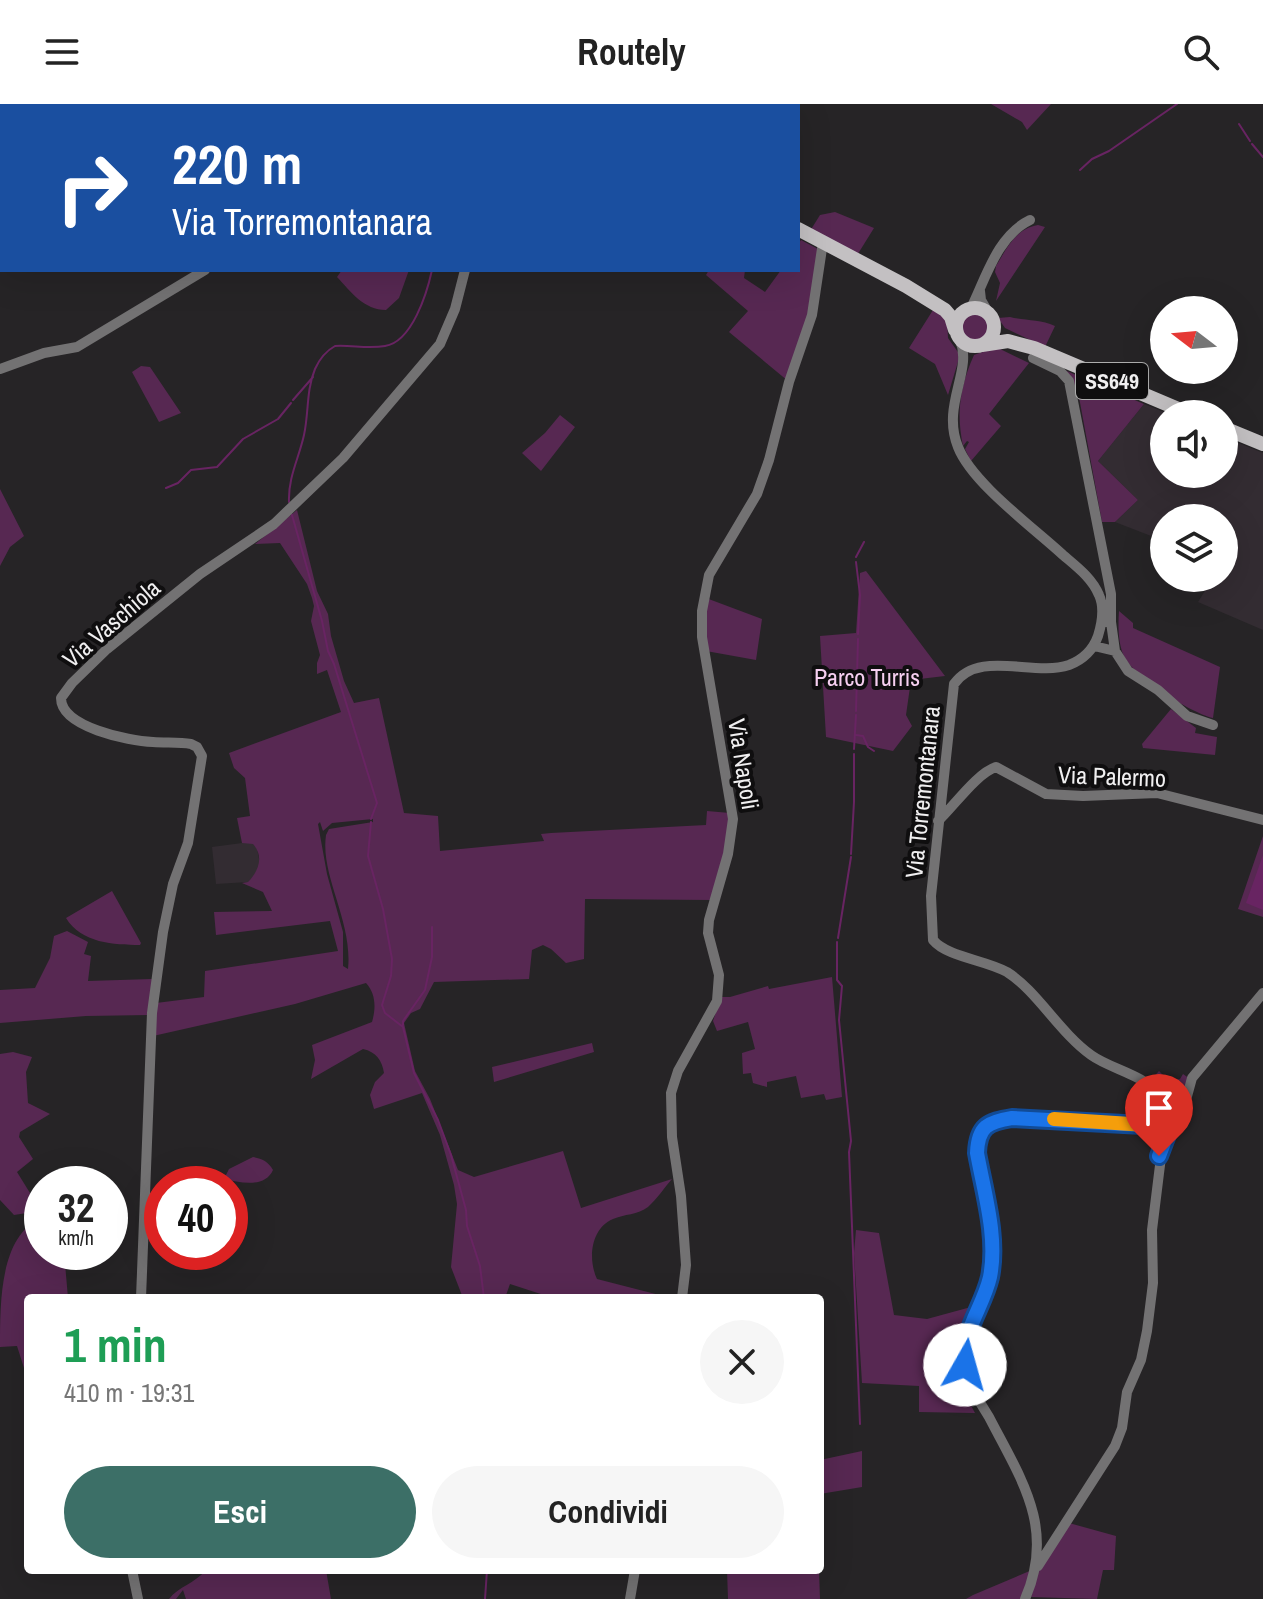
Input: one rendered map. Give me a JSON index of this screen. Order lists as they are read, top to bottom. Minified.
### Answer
{"streets":{"main road":["SS649"],"street":["Via Vaschiola","Via Napoli","Via Palermo","Via Torremontanara"]},"crossings":[["SS649","Via Napoli"],["Via Palermo","Via Torremontanara"]],"parks":["Parco Turris"],"north":"left","page":{"header":"Routely","turn":["220 m","Via Torremontanara"],"speed":"32 km/h","limit":"40","heading":["1 min","410 m · 19:31"],"buttons":["Esci","Condividi"]}}
